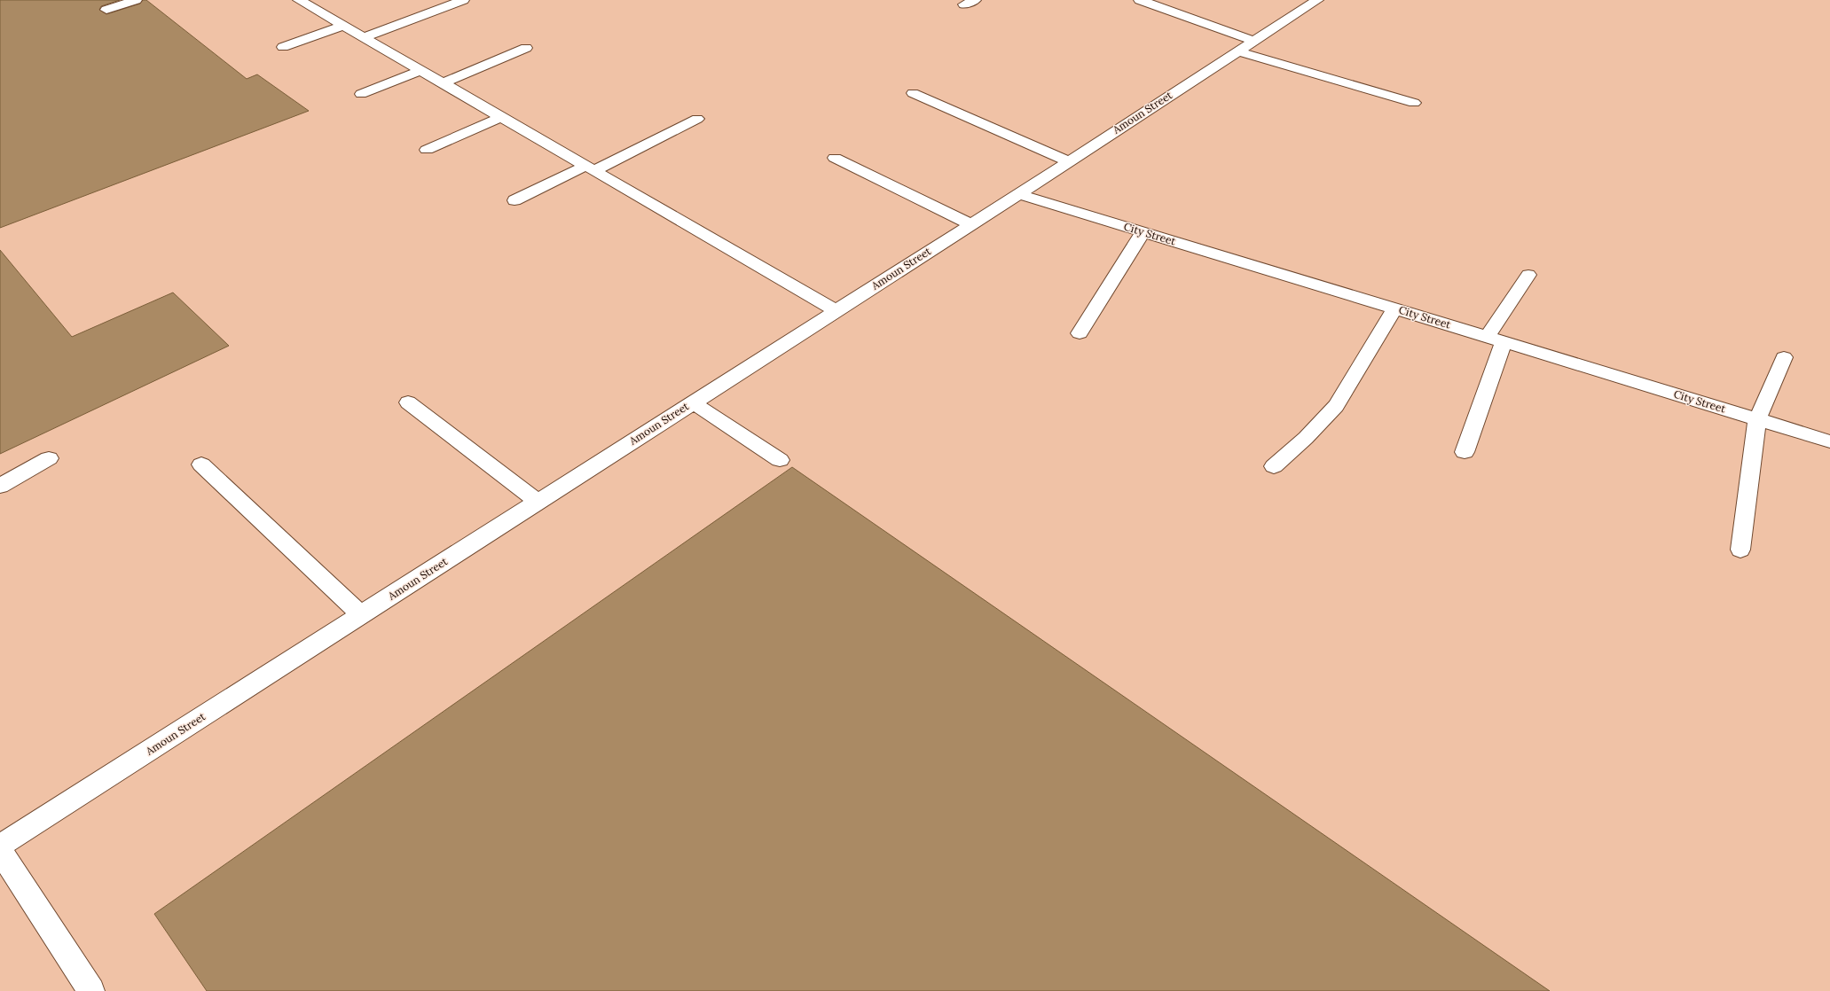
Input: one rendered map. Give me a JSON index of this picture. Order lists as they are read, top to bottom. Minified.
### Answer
{"streets":{"lane":["Amoun Street","City Street"]},"crossings":[["Amoun Street","City Street"]]}
